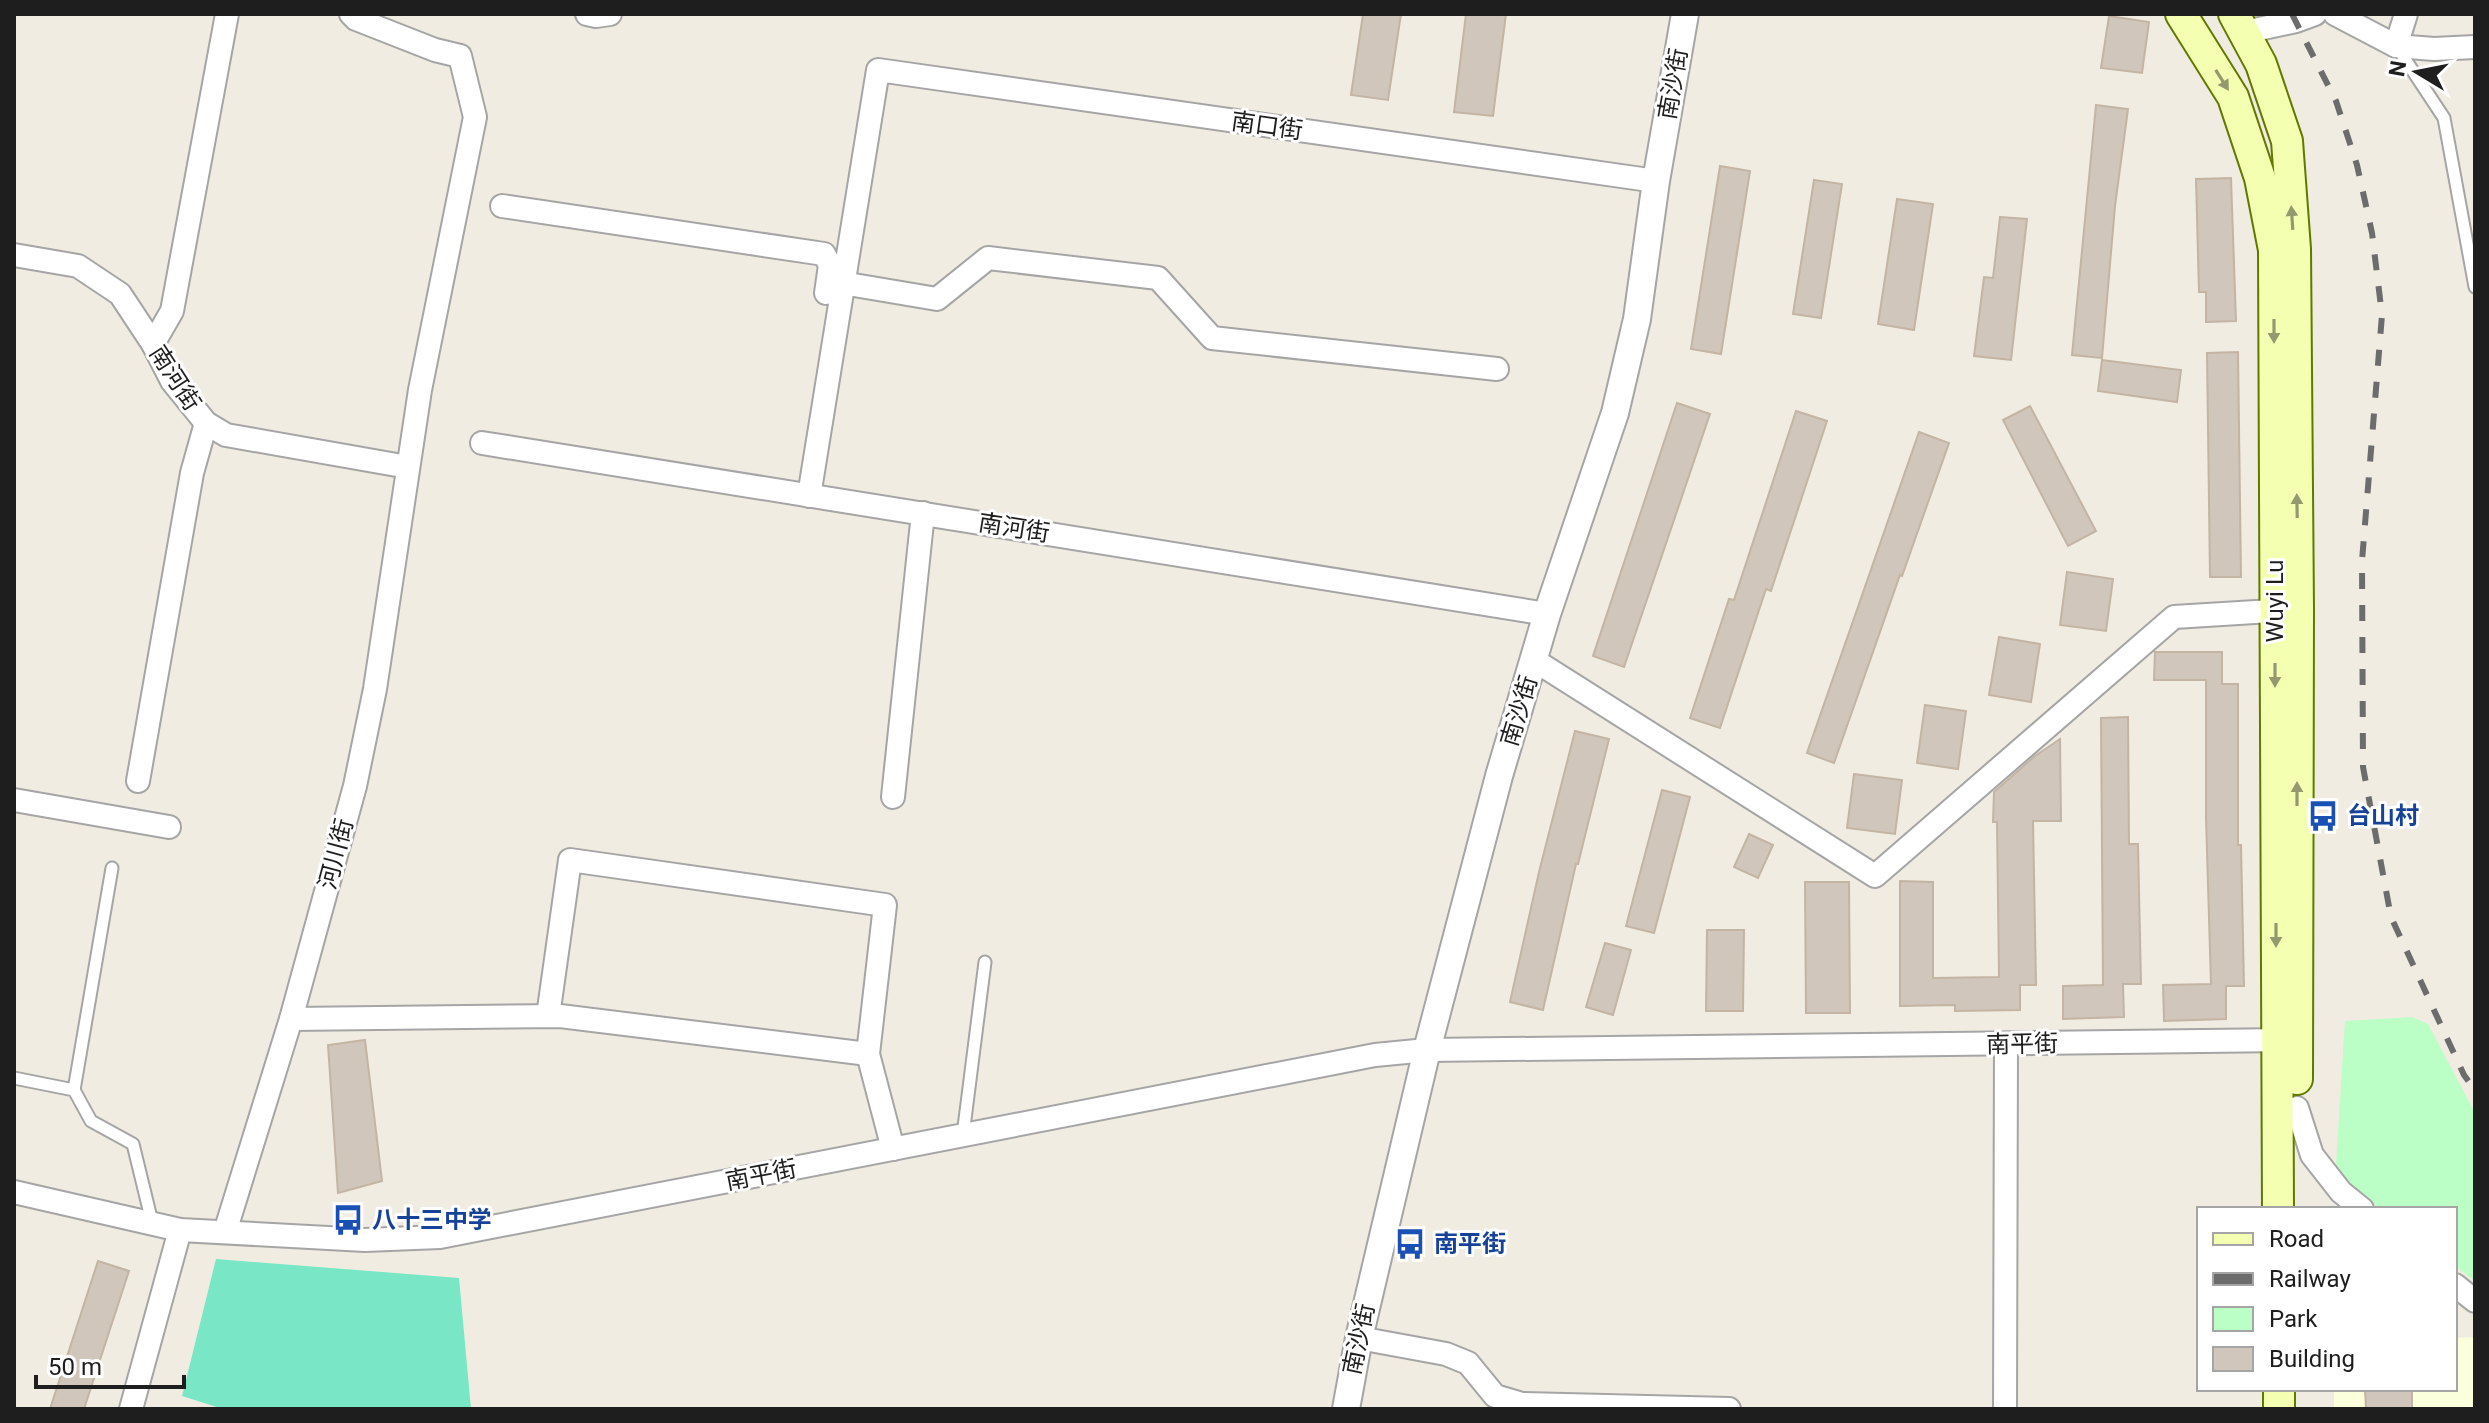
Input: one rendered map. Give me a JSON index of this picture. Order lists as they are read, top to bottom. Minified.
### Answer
{"streets":{"main road":["Wuyi Lu"],"street":["南沙街","南口街","南河街","河川街","南平街"]},"crossings":[["南沙街","南口街"],["南沙街","南河街"],["南沙街","南平街"],["南河街","河川街"],["Wuyi Lu","南平街"],["河川街","南平街"]],"places":{"bus stop":["台山村","八十三中学","南平街"]},"legend":["Road","Railway","Park","Building"],"scale_bar":"50 m","north":"left"}
